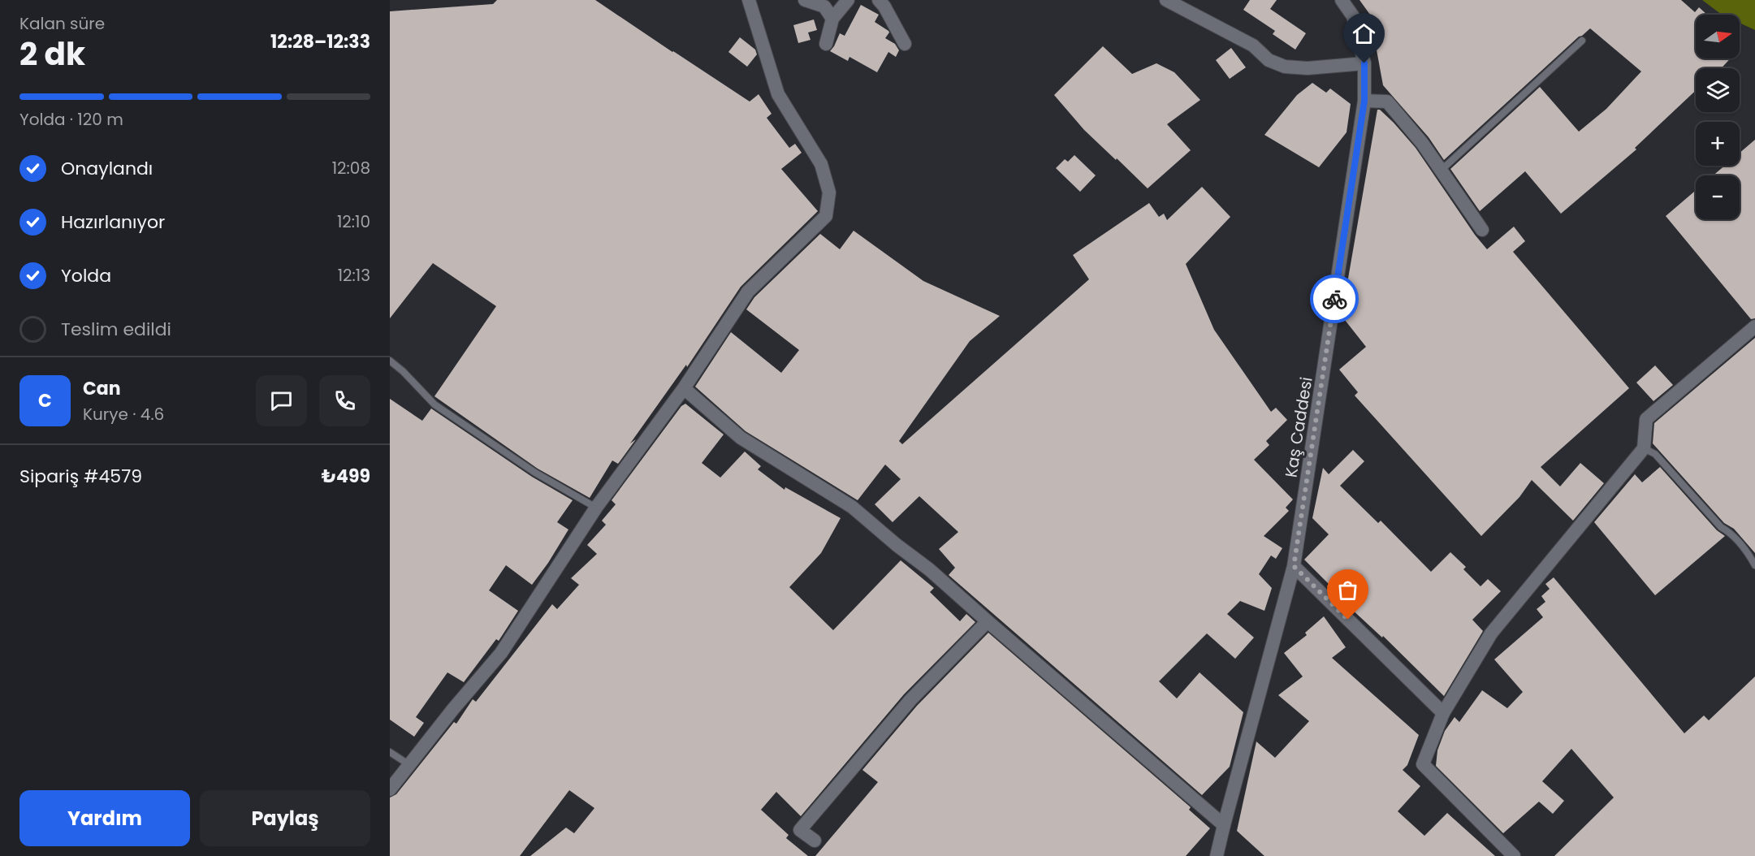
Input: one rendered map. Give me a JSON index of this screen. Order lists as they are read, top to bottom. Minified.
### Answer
{"streets":{"street":["Kaş Caddesi"]},"north":"right","page":{"heading":["2 dk","Kalan süre","12:28–12:33"],"panel":["Can","Kurye · 4.6","Sipariş #4579","₺499"],"map_buttons":["+","−"],"bar":"Yolda · 120 m","list":[["Onaylandı","12:08"],["Hazırlanıyor","12:10"],["Yolda","12:13"],"Teslim edildi"],"round":"C","buttons":["Yardım","Paylaş"]}}
